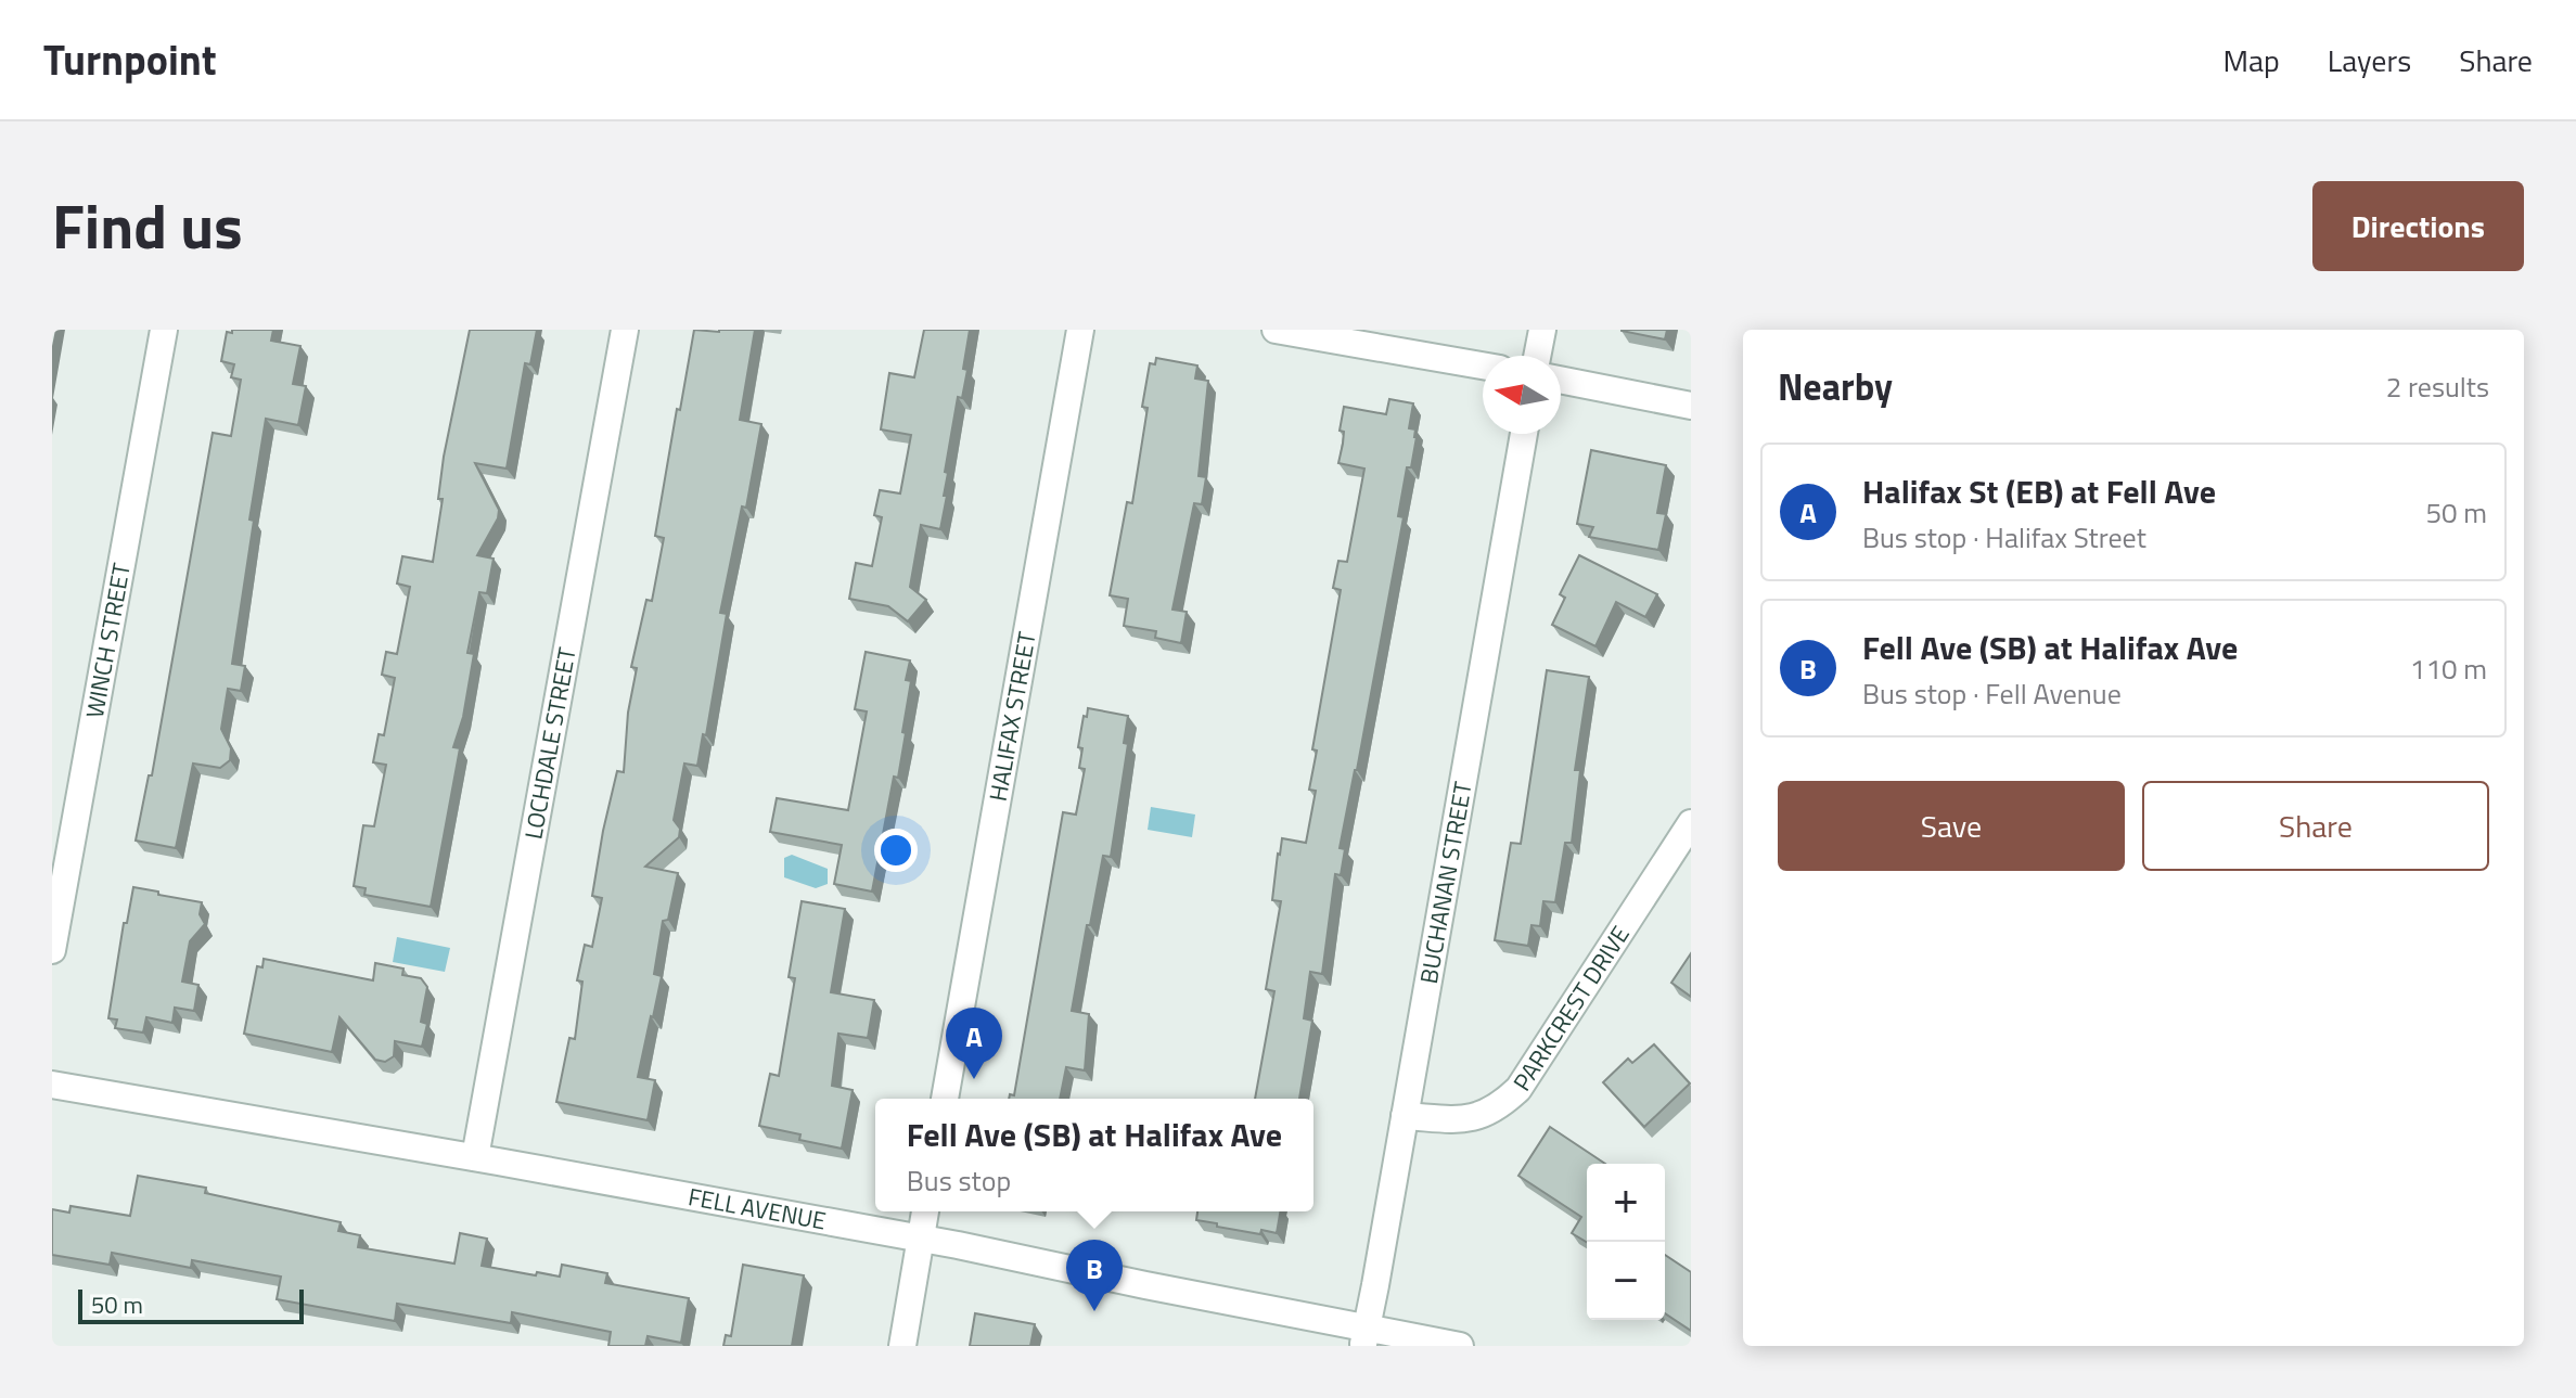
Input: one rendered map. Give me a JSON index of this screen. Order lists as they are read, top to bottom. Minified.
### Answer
{"streets":{"street":["WINCH STREET","HALIFAX STREET","LOCHDALE STREET","BUCHANAN STREET","PARKCREST DRIVE","FELL AVENUE"]},"crossings":[["LOCHDALE STREET","FELL AVENUE"],["BUCHANAN STREET","PARKCREST DRIVE"],["BUCHANAN STREET","FELL AVENUE"]],"scale_bar":"50 m","north":"left","page":{"header":"Turnpoint","nav":["Map","Layers","Share"],"title":"Find us","buttons":["Directions",["Save","Share"]],"heading":["Nearby","2 results"],"list":[{"mark":"A","name":"Halifax St (EB) at Fell Ave","note":"Bus stop · Halifax Street","value":"50 m"},{"mark":"B","name":"Fell Ave (SB) at Halifax Ave","note":"Bus stop · Fell Avenue","value":"110 m"}],"pins":["A","B"],"popup":["Fell Ave (SB) at Halifax Ave","Bus stop"],"map_buttons":["+","−"],"scale":"50 m"}}
